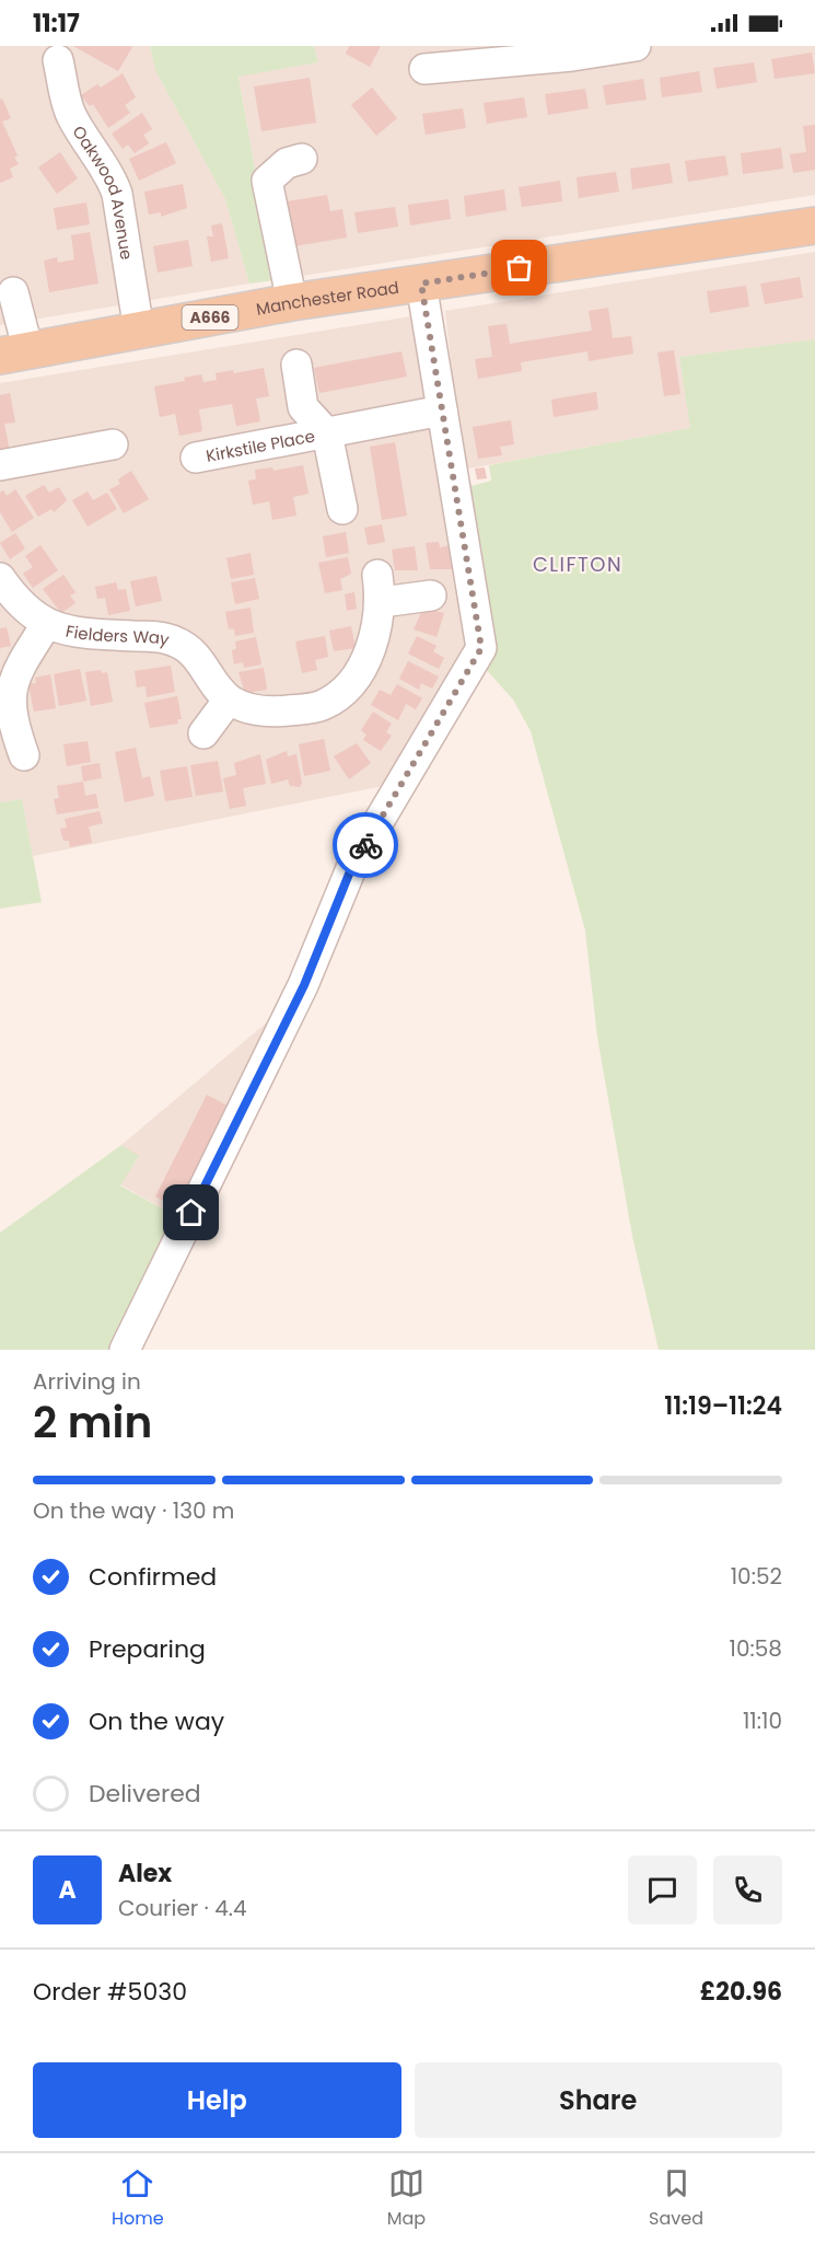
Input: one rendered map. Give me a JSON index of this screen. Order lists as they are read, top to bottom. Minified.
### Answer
{"streets":{"main road":["Manchester Road","A666"],"street":["Oakwood Avenue","Kirkstile Place","Fielders Way"]},"crossings":[["Oakwood Avenue","Manchester Road"]],"districts":["CLIFTON"],"page":{"status":"11:17","heading":["2 min","Arriving in","11:19–11:24"],"panel":["Alex","Courier · 4.4","Order #5030","£20.96"],"bar":"On the way · 130 m","list":[["Confirmed","10:52"],["Preparing","10:58"],["On the way","11:10"],"Delivered"],"round":"A","buttons":["Help","Share"],"tabs":["Home","Map","Saved"]}}
